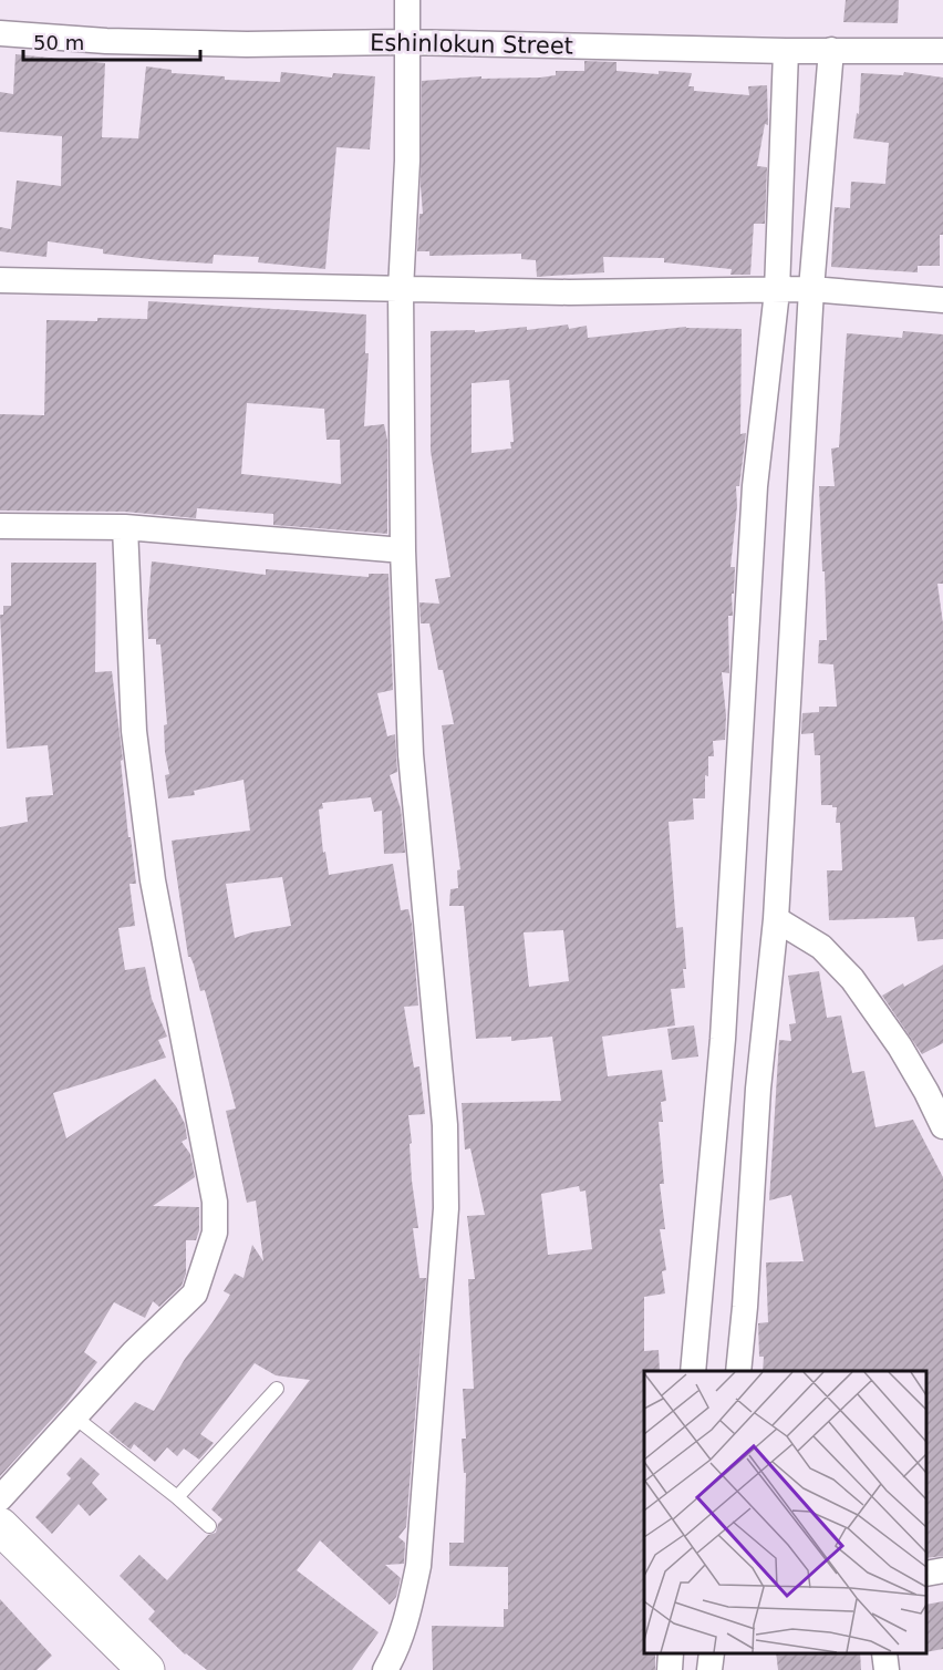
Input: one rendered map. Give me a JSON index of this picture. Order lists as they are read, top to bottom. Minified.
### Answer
{"streets":{"street":["Eshinlokun Street"]},"scale_bar":"50 m"}
